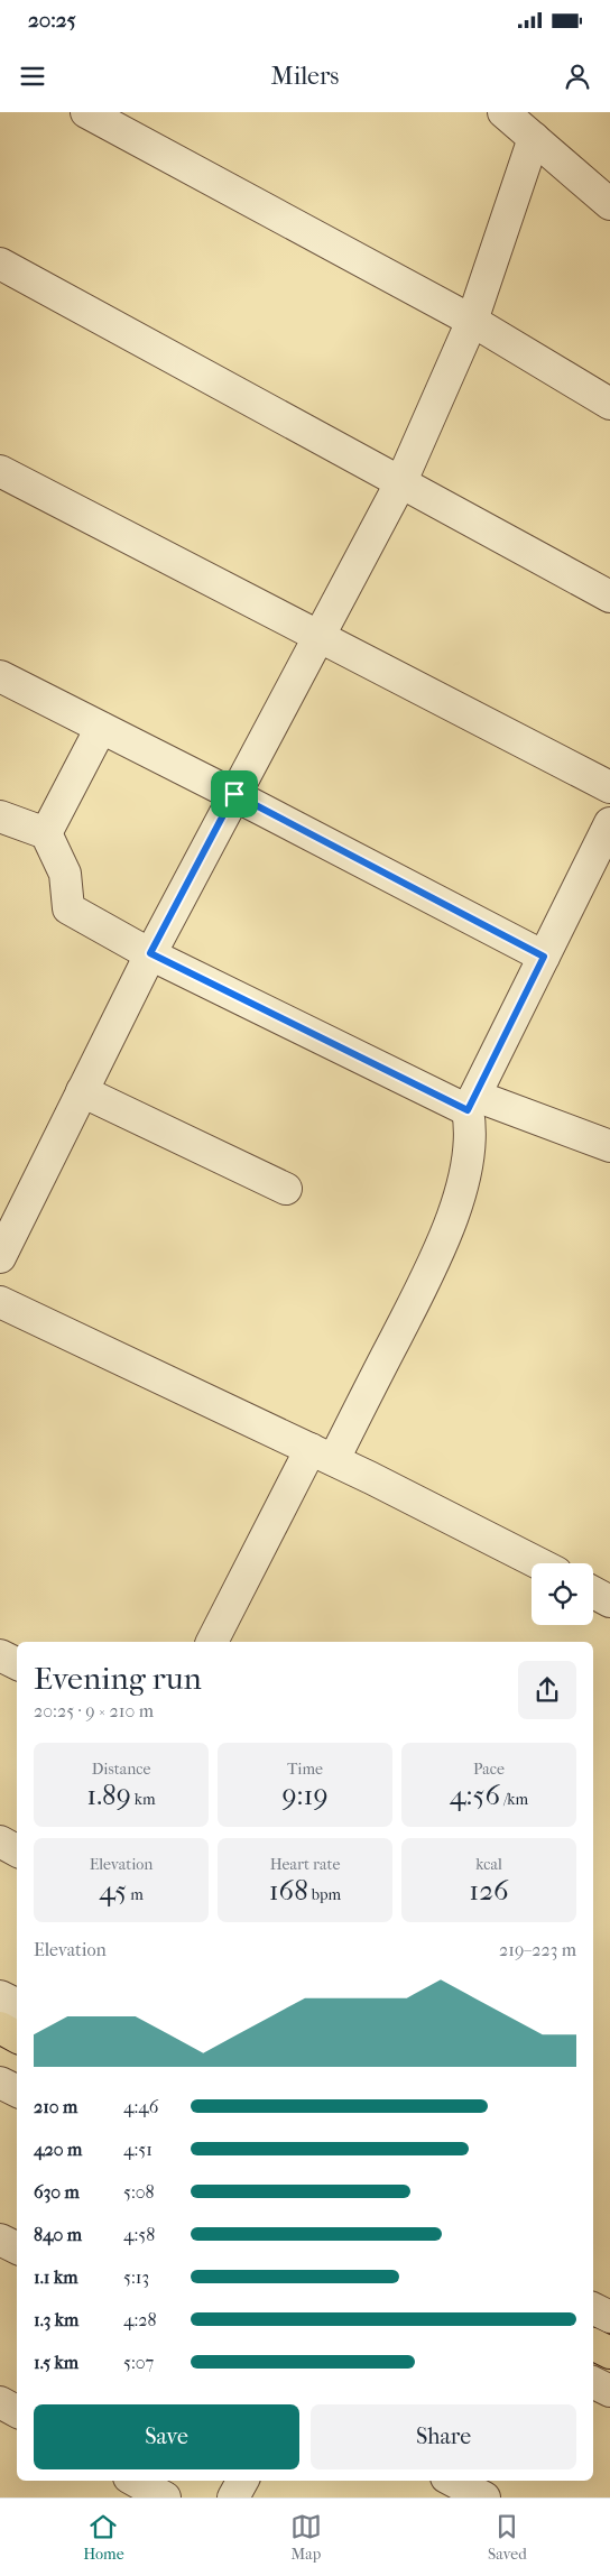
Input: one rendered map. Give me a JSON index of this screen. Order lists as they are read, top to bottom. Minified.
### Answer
{"page":{"status":"20:25","header":"Milers","heading":["Evening run","20:25 · 9 × 210 m"],"stats":[["Distance","1.89 km"],["Time","9:19"],["Pace","4:56 /km"],["Elevation","45 m"],["Heart rate","168 bpm"],["kcal","126"]],"chart":["Elevation","219–223 m"],"list":[{"name":"210 m","note":"4:46"},{"name":"420 m","note":"4:51"},{"name":"630 m","note":"5:08"},{"name":"840 m","note":"4:58"},{"name":"1.1 km","note":"5:13"},{"name":"1.3 km","note":"4:28"},{"name":"1.5 km","note":"5:07"}],"buttons":["Save","Share"],"tabs":["Home","Map","Saved"]}}
